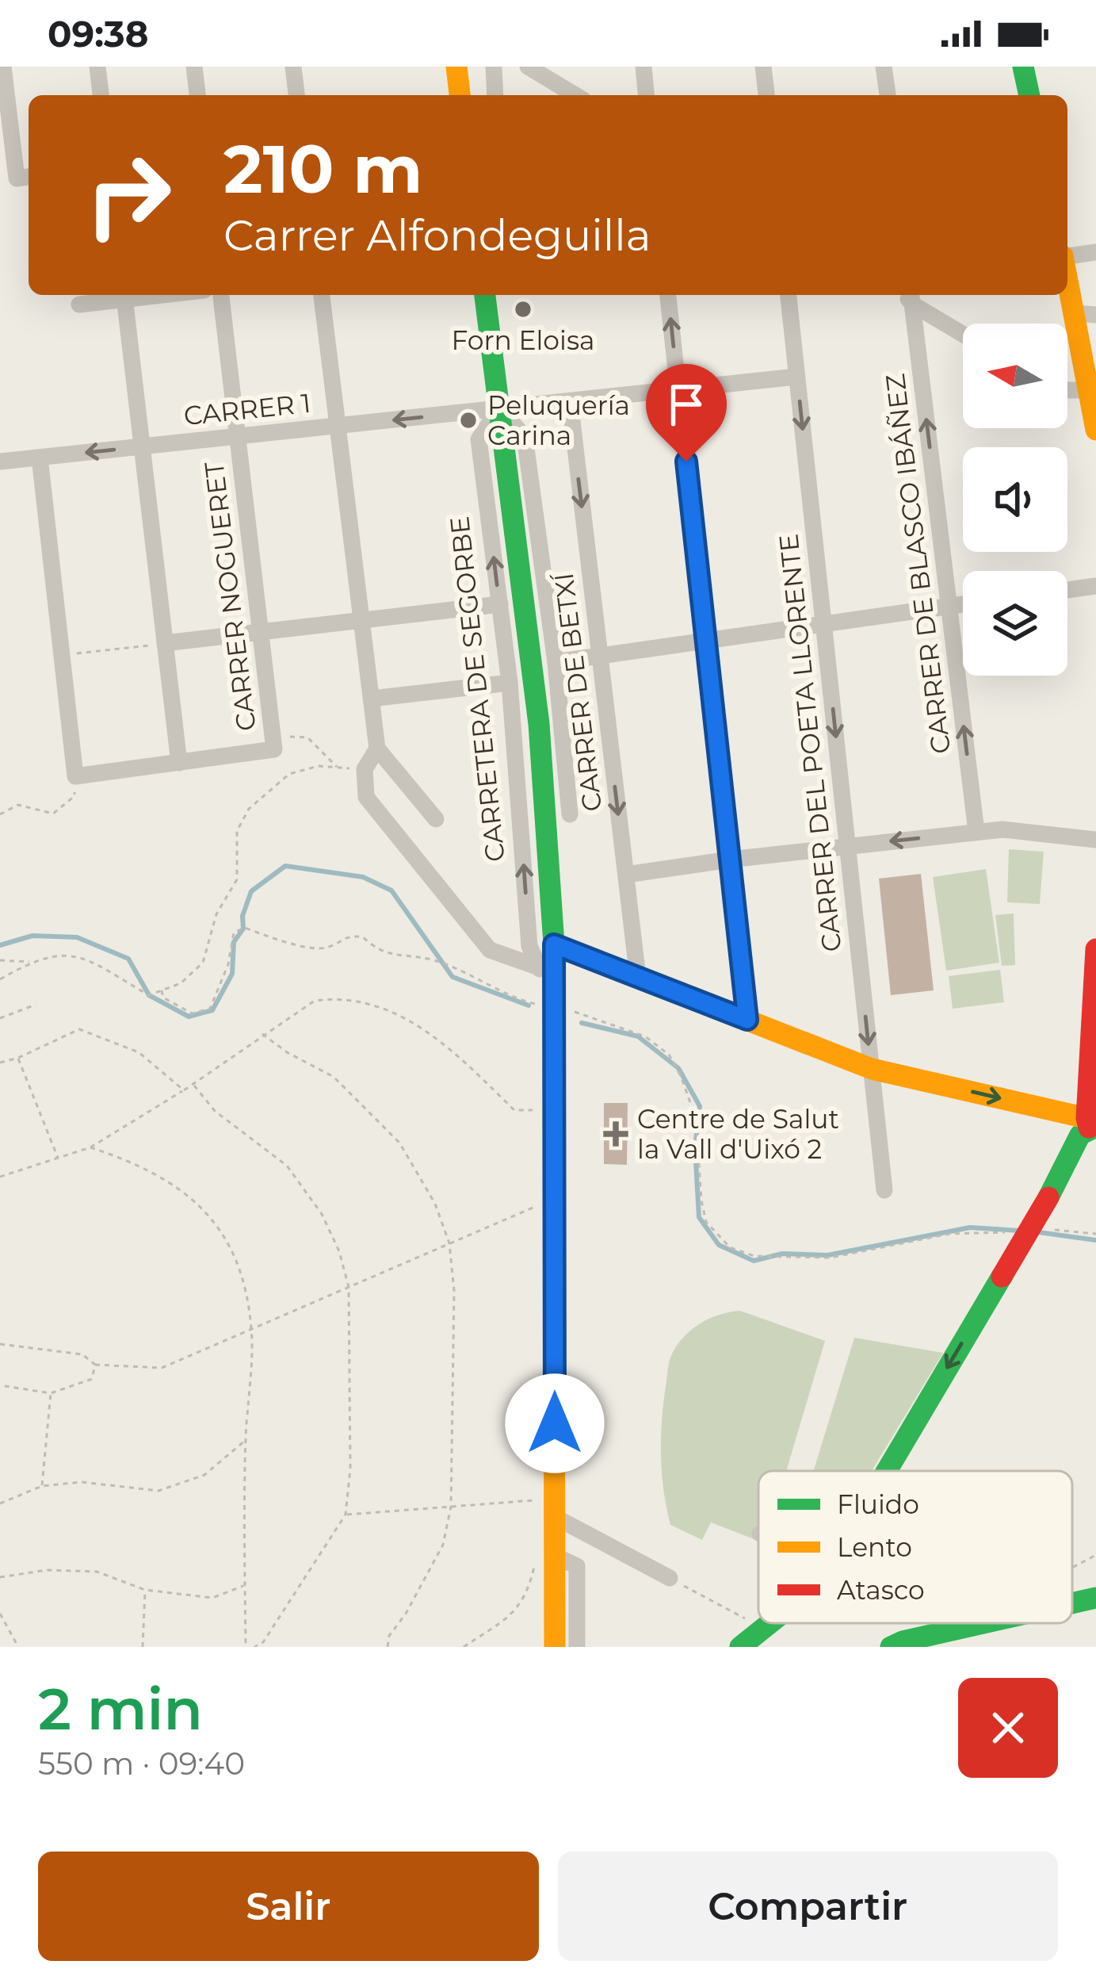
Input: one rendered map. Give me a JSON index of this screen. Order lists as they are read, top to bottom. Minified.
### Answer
{"streets":{"street":["CARRER 1","CARRER DE BLASCO IBÁÑEZ","CARRER NOGUERET","CARRETERA DE SEGORBE","CARRER DE BETXÍ","CARRER DEL POETA LLORENTE"]},"crossings":[["CARRER 1","CARRER NOGUERET"],["CARRER 1","CARRETERA DE SEGORBE"],["CARRER 1","CARRER DE BETXÍ"],["CARRER 1","CARRER DEL POETA LLORENTE"]],"one_way":["CARRER DE BLASCO IBÁÑEZ"],"places":{"other":["Forn Eloisa","Peluquería Carina"],"health":["Centre de Salut la Vall d'Uixó 2"]},"legend":["Fluido","Lento","Atasco"],"north":"left","page":{"status":"09:38","turn":["210 m","Carrer Alfondeguilla"],"heading":["2 min","550 m · 09:40"],"buttons":["Salir","Compartir"]}}
